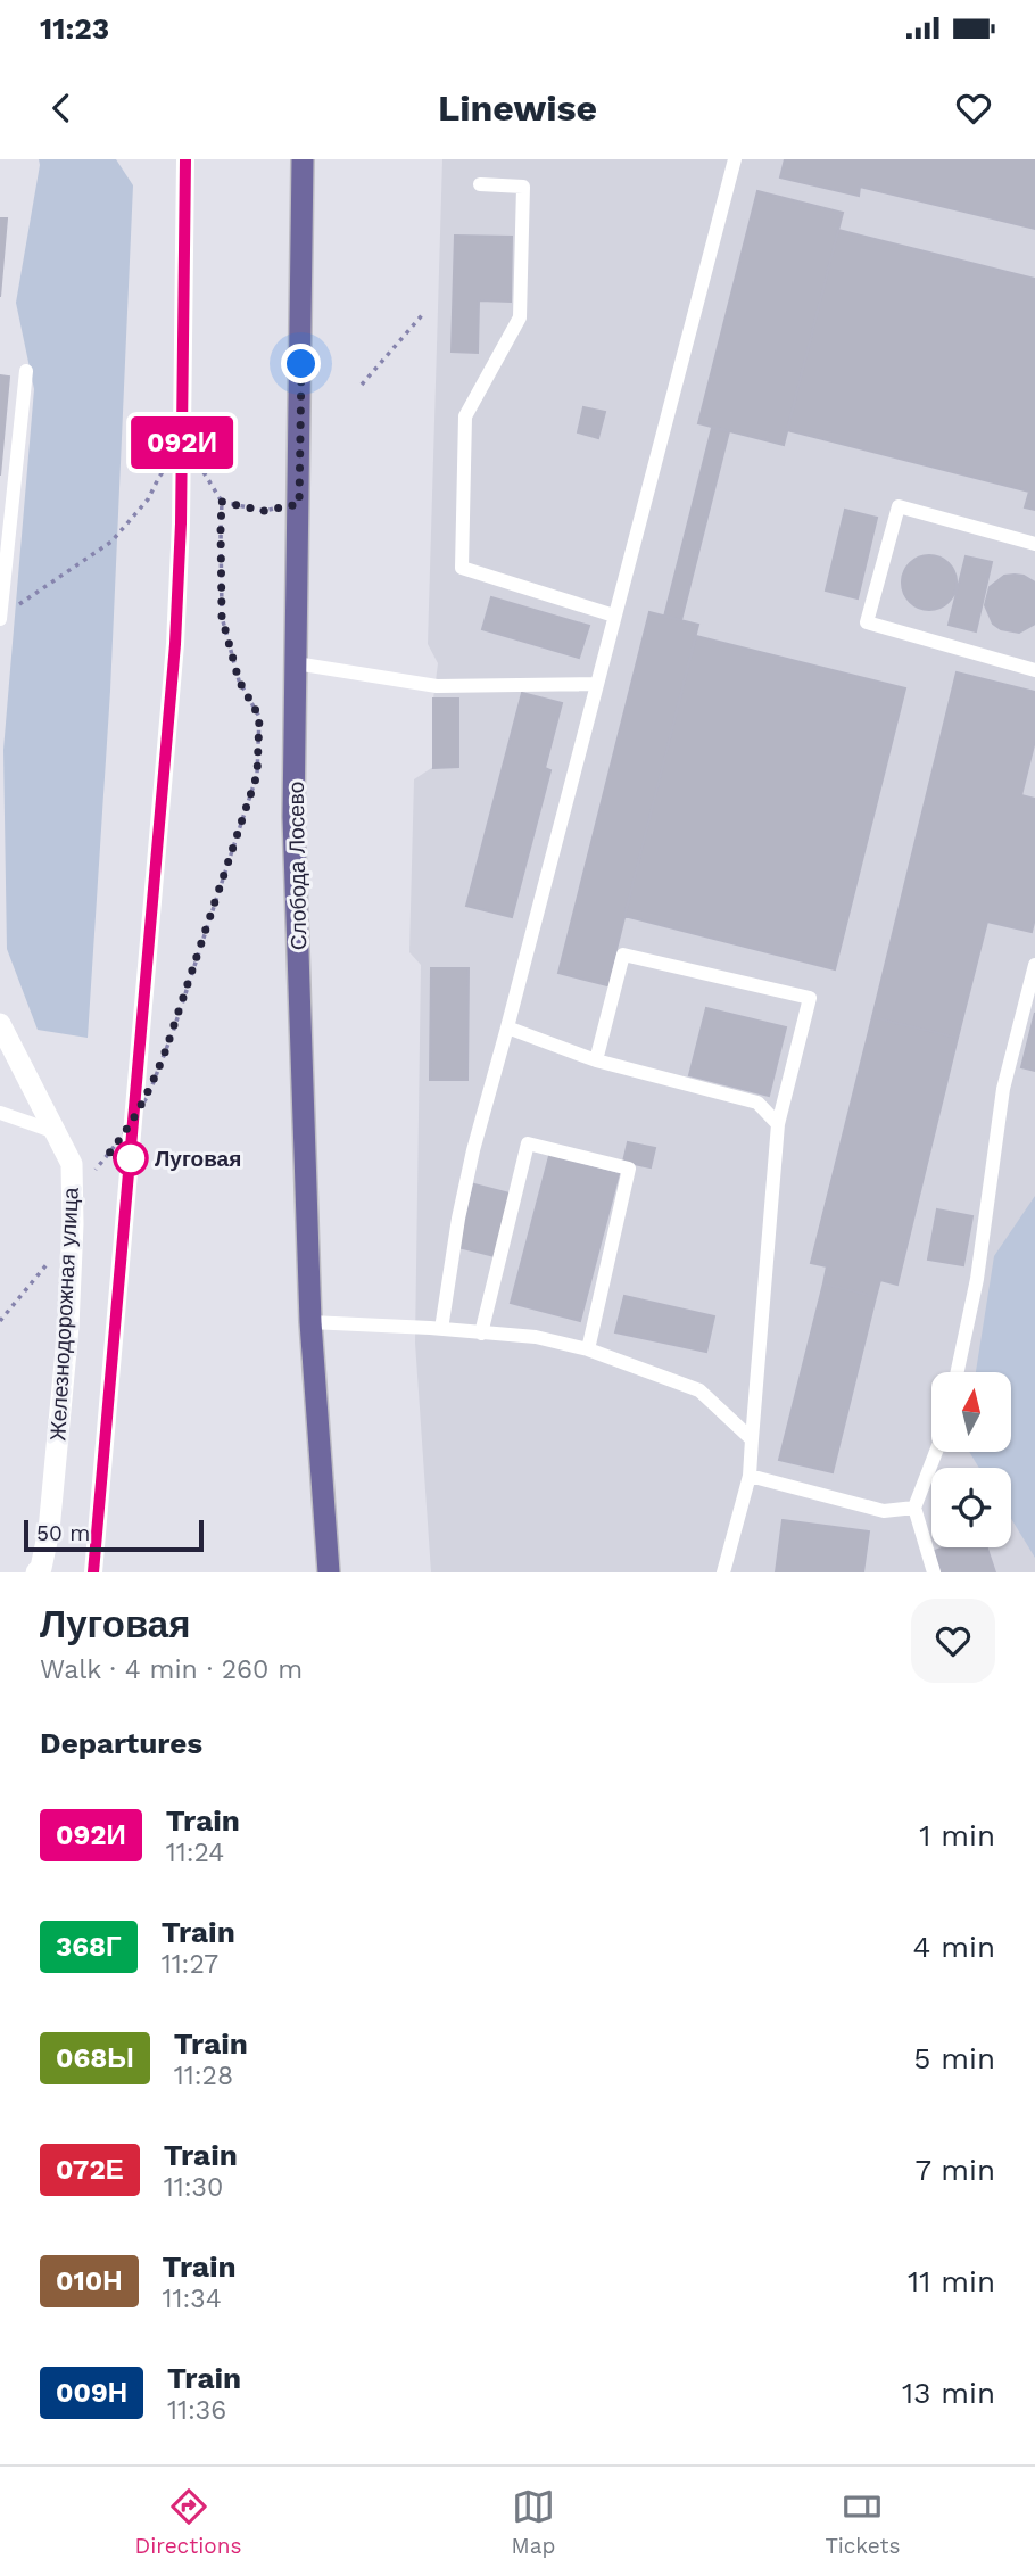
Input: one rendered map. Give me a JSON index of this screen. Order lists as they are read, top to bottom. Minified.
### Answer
{"streets":{"main road":["Слобода Лосево"],"street":["Железнодорожная улица"]},"places":["Луговая"],"scale_bar":"50 m","north":"top","page":{"status":"11:23","header":"Linewise","on_map":"092И","scale":"50 m","heading":[["Луговая","Walk · 4 min · 260 m"],"Departures"],"list":[{"mark":"092И","name":"Train","note":"11:24","value":"1 min"},{"mark":"368Г","name":"Train","note":"11:27","value":"4 min"},{"mark":"068Ы","name":"Train","note":"11:28","value":"5 min"},{"mark":"072Е","name":"Train","note":"11:30","value":"7 min"},{"mark":"010Н","name":"Train","note":"11:34","value":"11 min"},{"mark":"009Н","name":"Train","note":"11:36","value":"13 min"}],"tabs":["Directions","Map","Tickets"]}}
